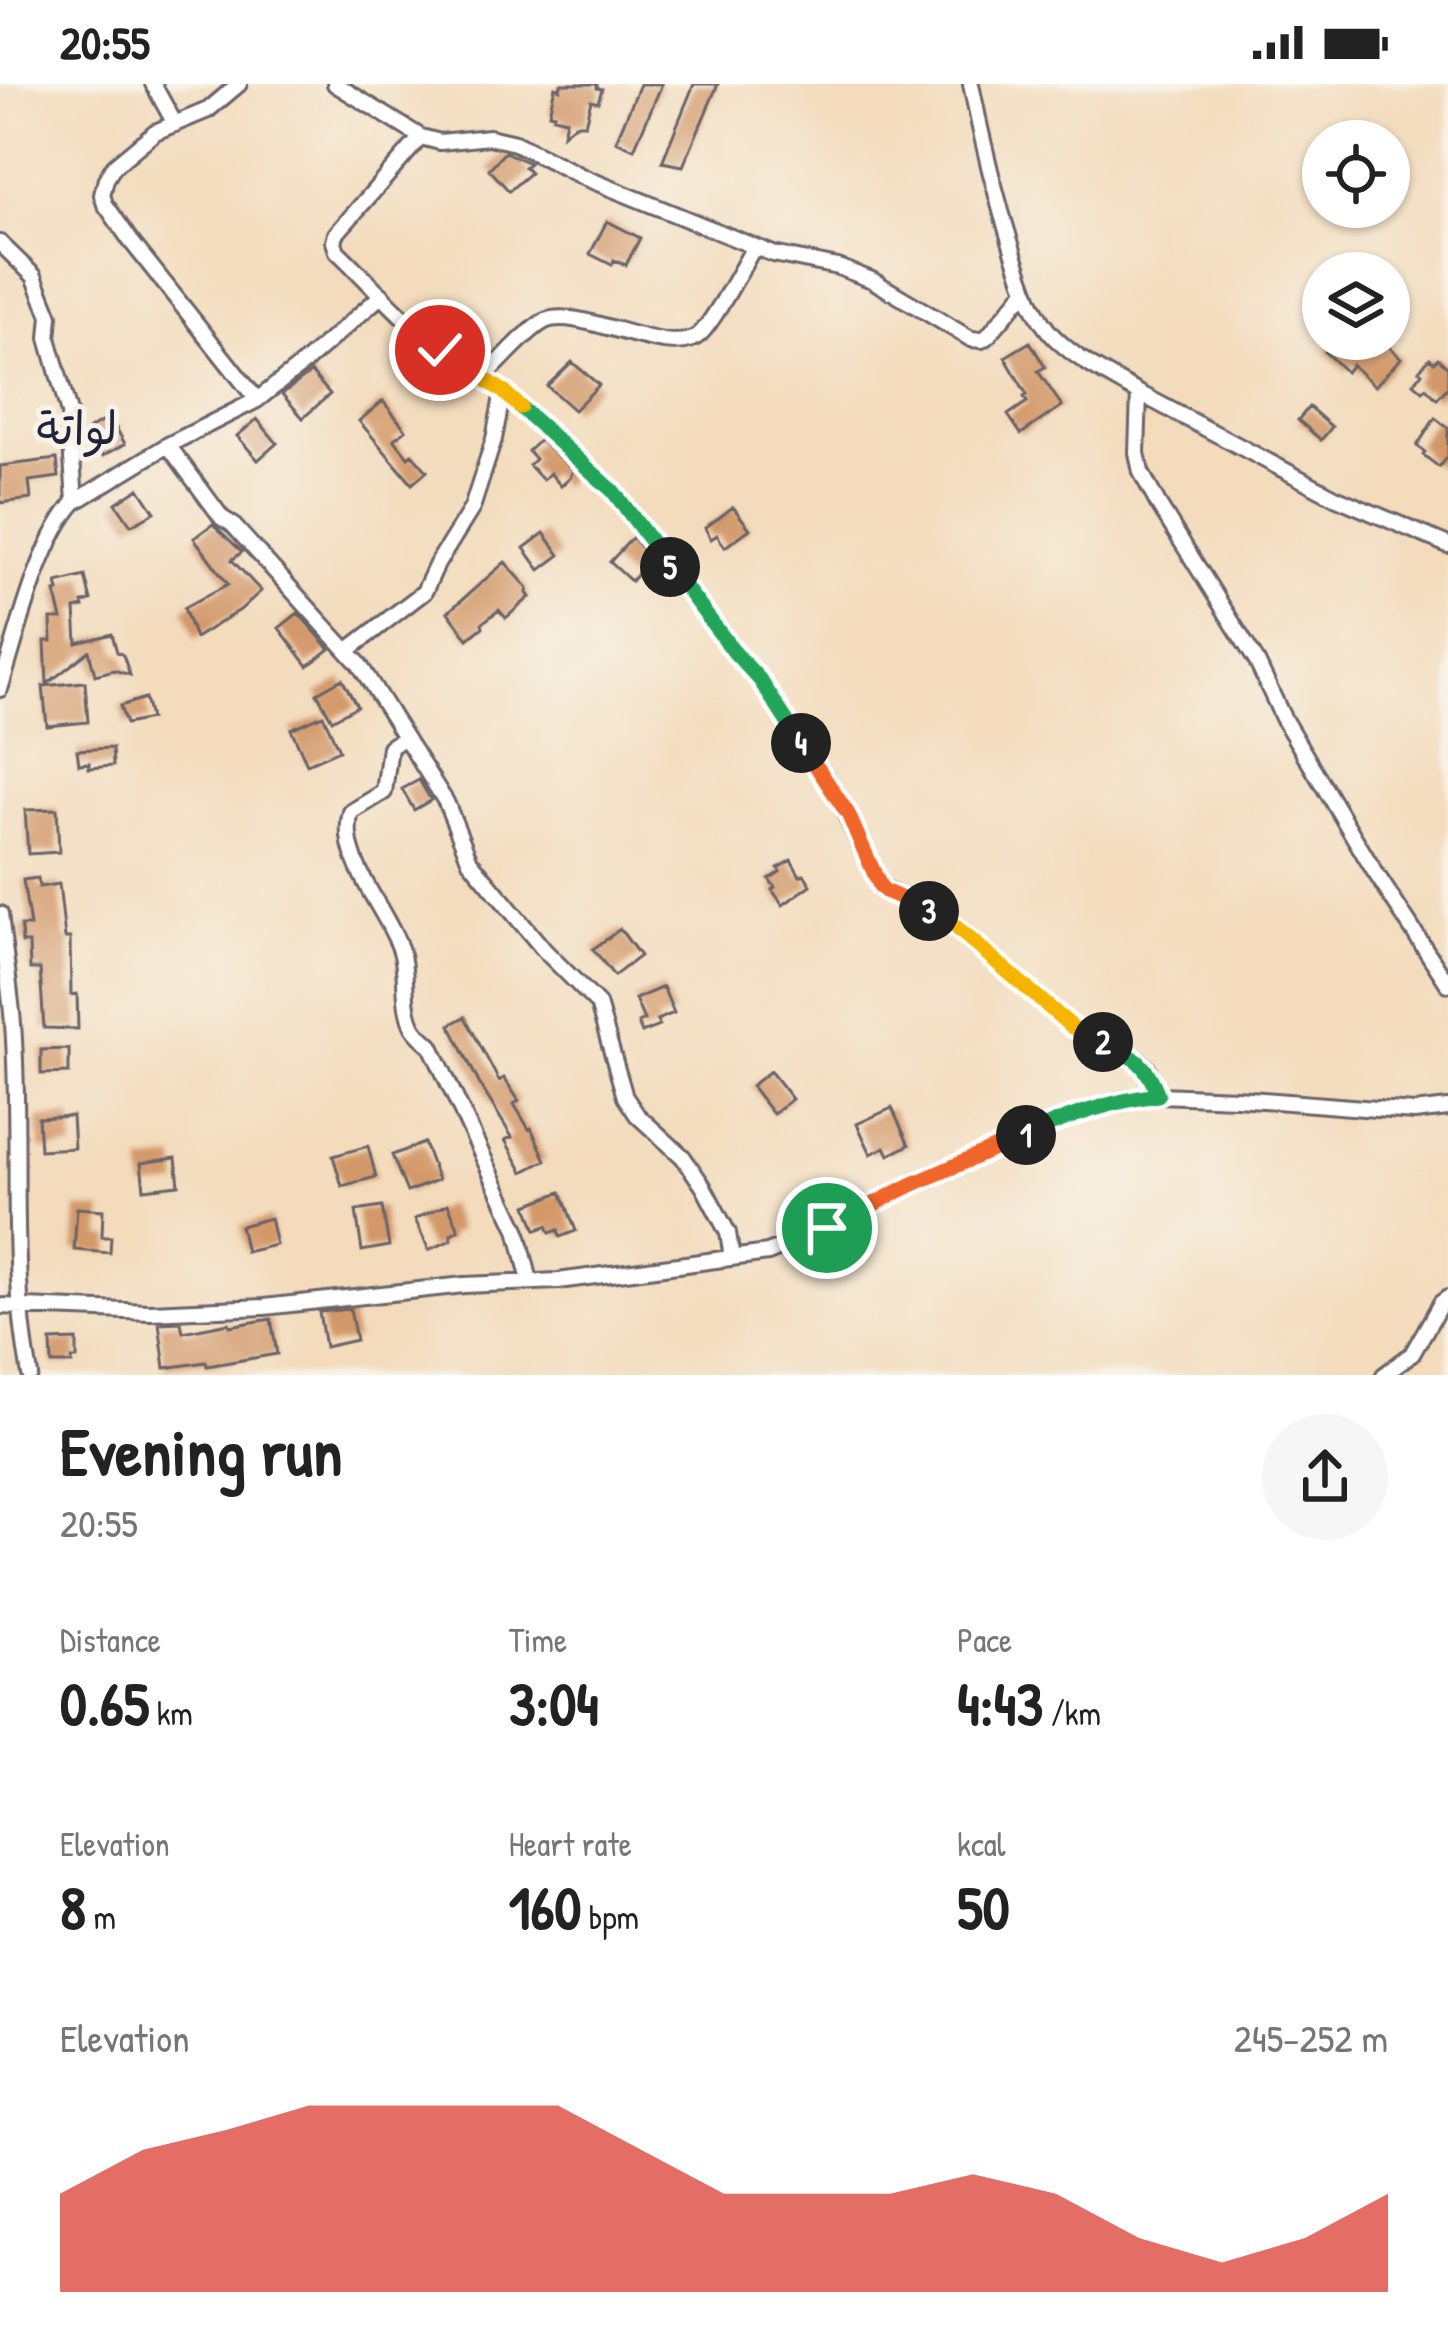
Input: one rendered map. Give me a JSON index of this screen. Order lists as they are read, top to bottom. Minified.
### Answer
{"districts":["لواتة"],"page":{"status":"20:55","pins":["5","4","3","2","1"],"heading":["Evening run","20:55"],"stats":[["Distance","0.65 km"],["Time","3:04"],["Pace","4:43 /km"],["Elevation","8 m"],["Heart rate","160 bpm"],["kcal","50"]],"chart":["Elevation","245–252 m"]}}
